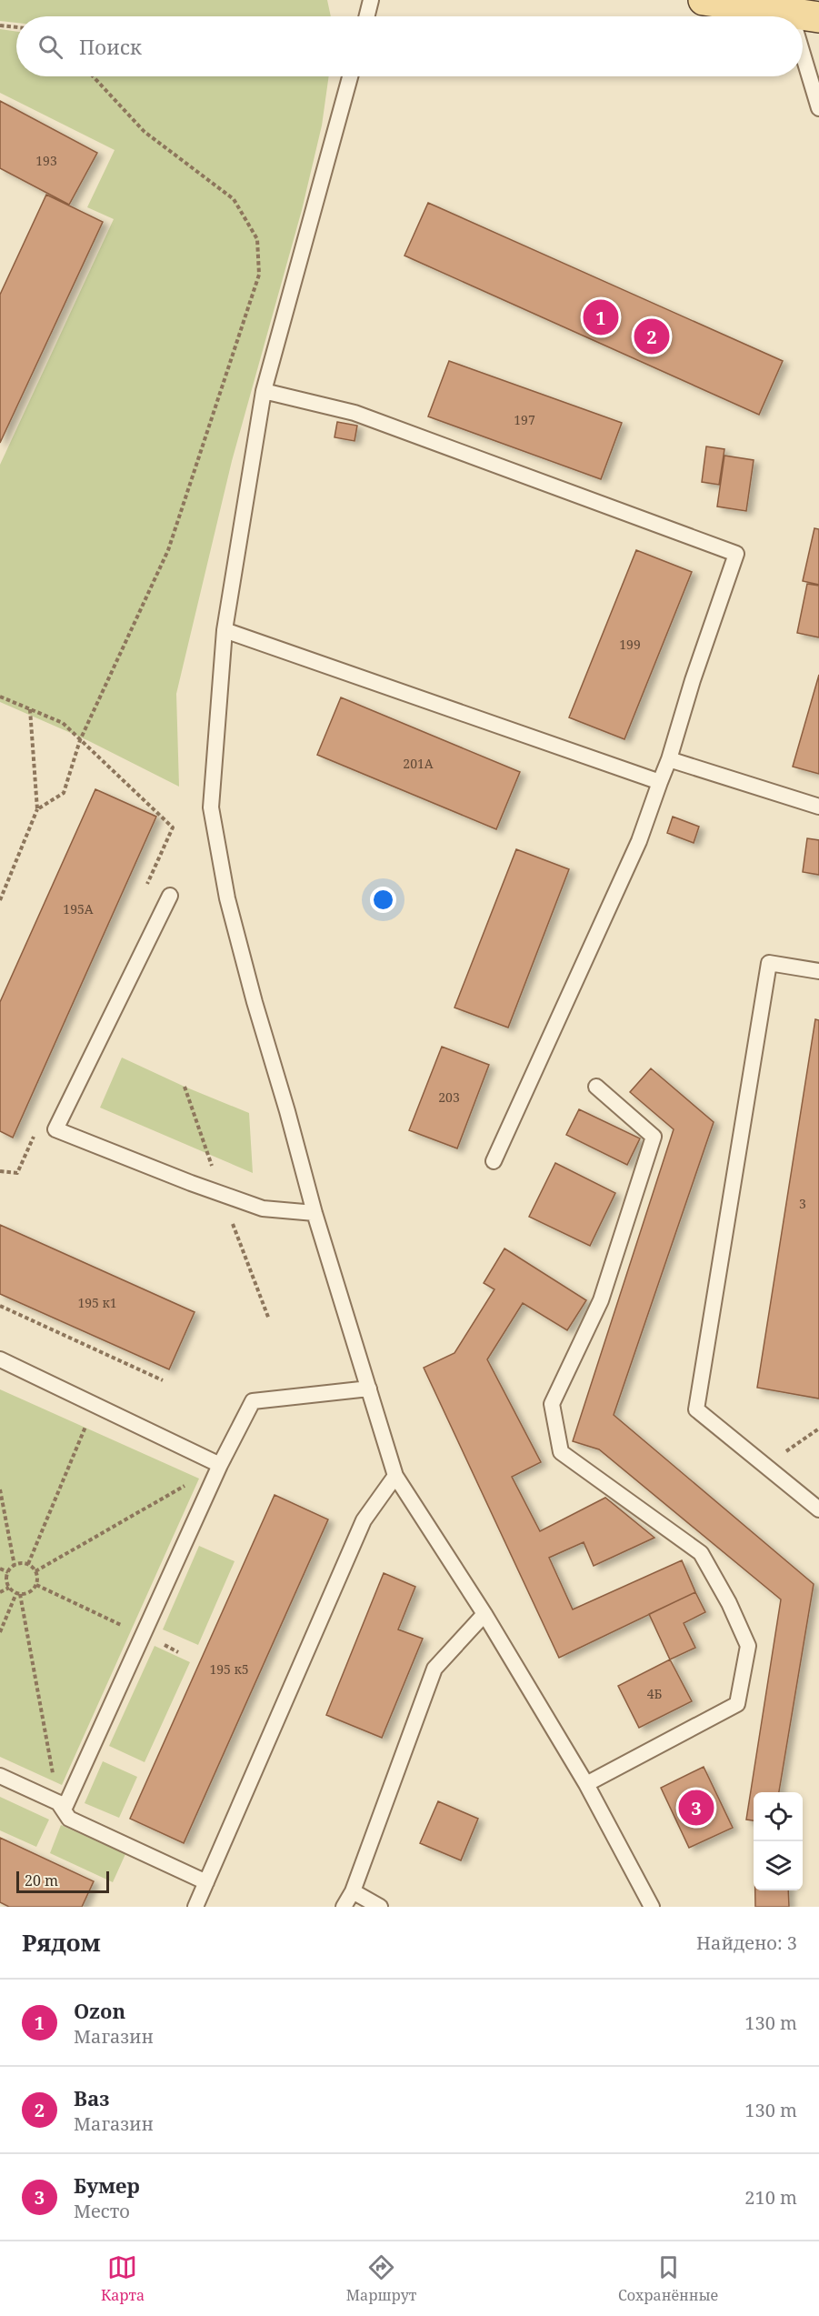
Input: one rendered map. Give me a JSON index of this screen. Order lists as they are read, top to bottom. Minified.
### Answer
{"house_numbers":["193","197","199","201А","195А","203","3","195 к1","195 к5","4Б"],"scale_bar":"20 m","page":{"search":"Поиск","pins":["1","2","3"],"scale":"20 m","heading":["Рядом","Найдено: 3"],"list":[{"mark":"1","name":"Ozon","note":"Магазин","value":"130 m"},{"mark":"2","name":"Ваз","note":"Магазин","value":"130 m"},{"mark":"3","name":"Бумер","note":"Место","value":"210 m"}],"nav":["Карта","Маршрут","Сохранённые"]}}
